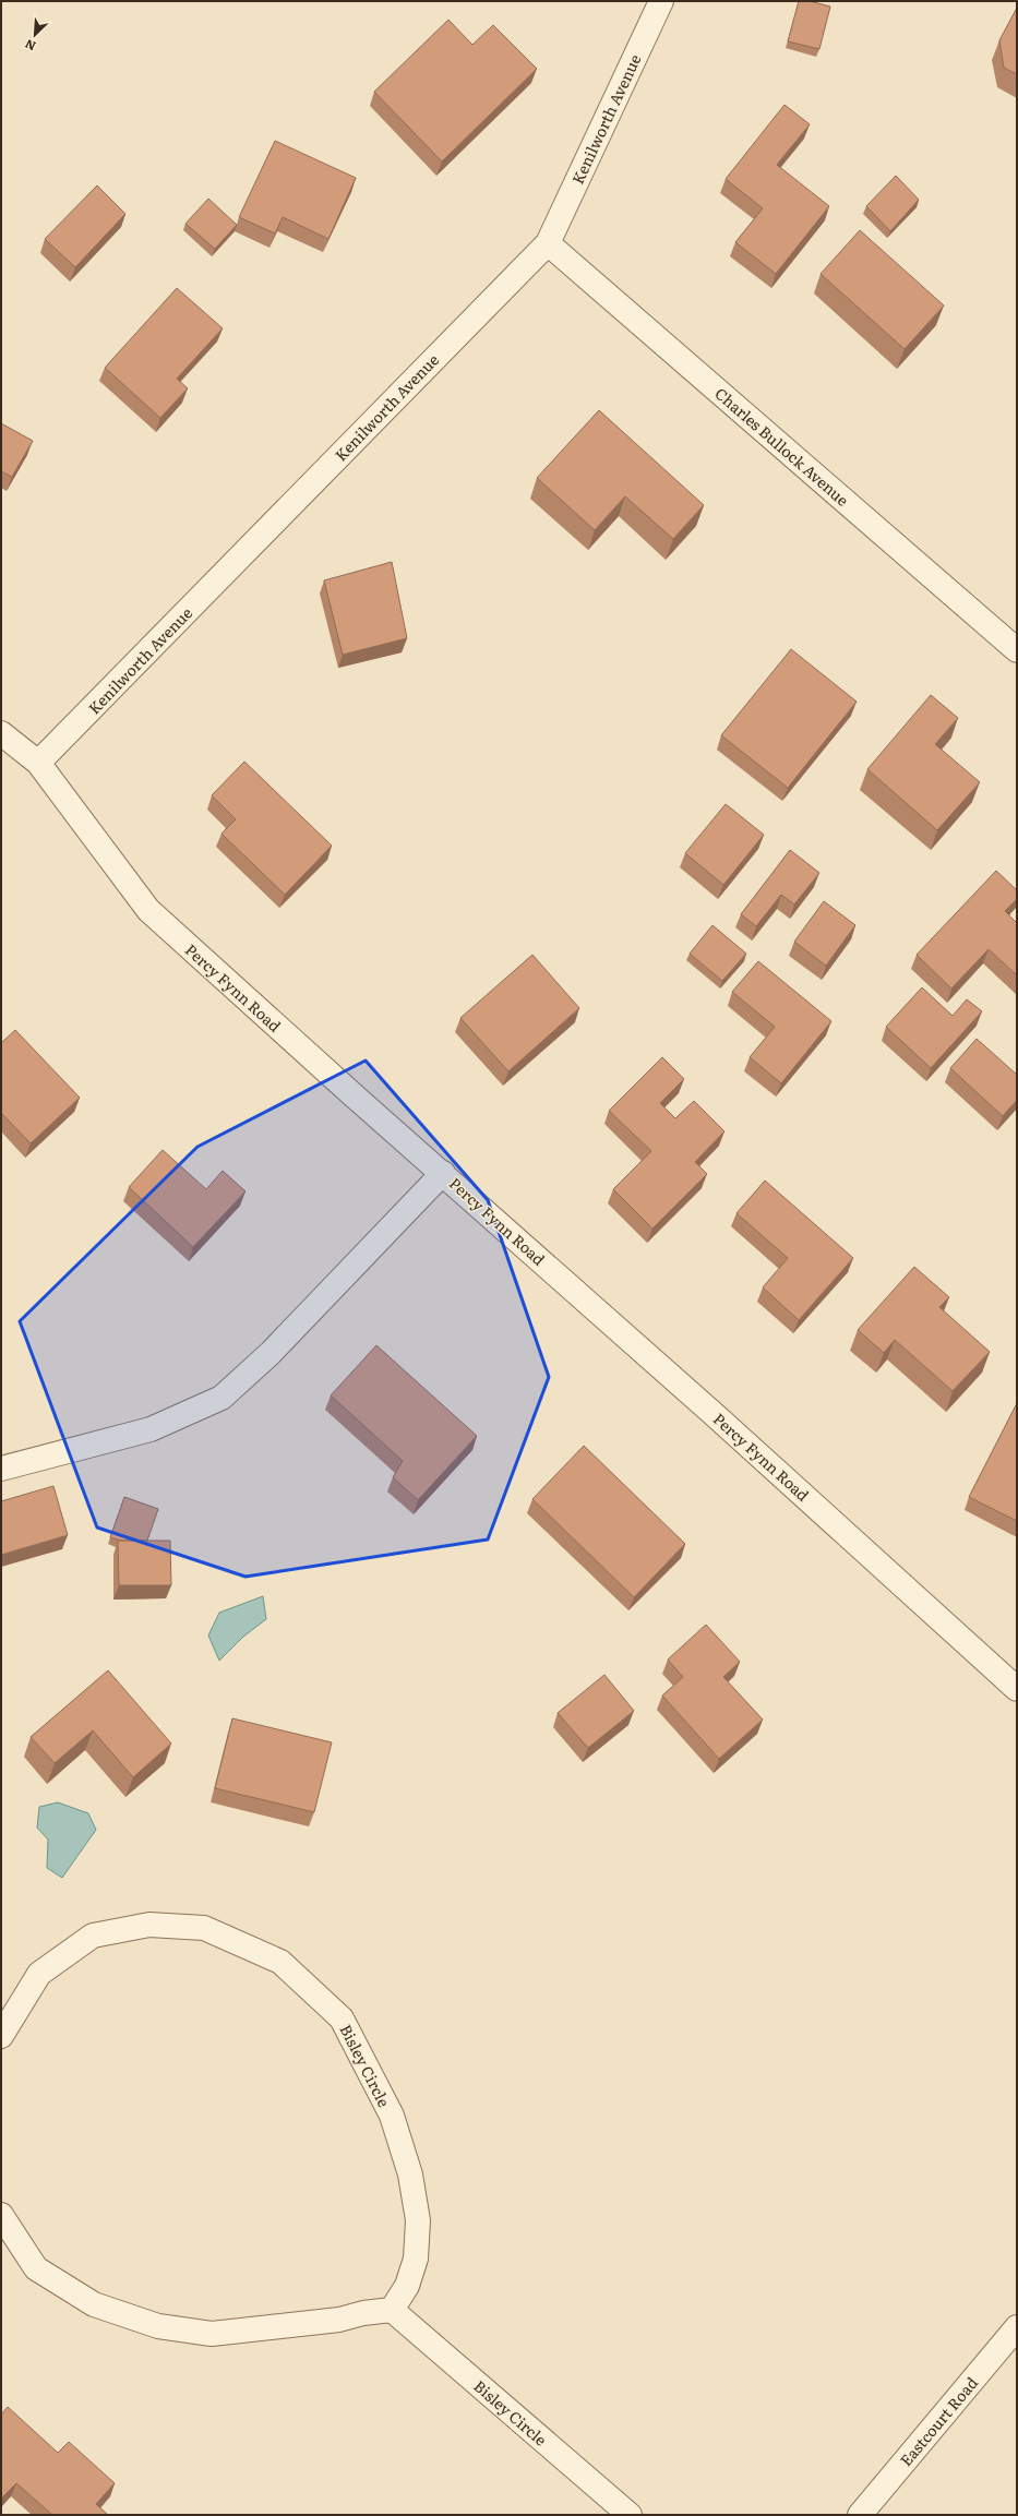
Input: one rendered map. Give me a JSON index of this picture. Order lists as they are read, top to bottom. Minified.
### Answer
{"streets":{"street":["Kenilworth Avenue","Charles Bullock Avenue","Percy Fynn Road","Bisley Circle","Eastcourt Road"]},"crossings":[["Kenilworth Avenue","Charles Bullock Avenue"],["Kenilworth Avenue","Percy Fynn Road"]],"north":"bottom left"}
